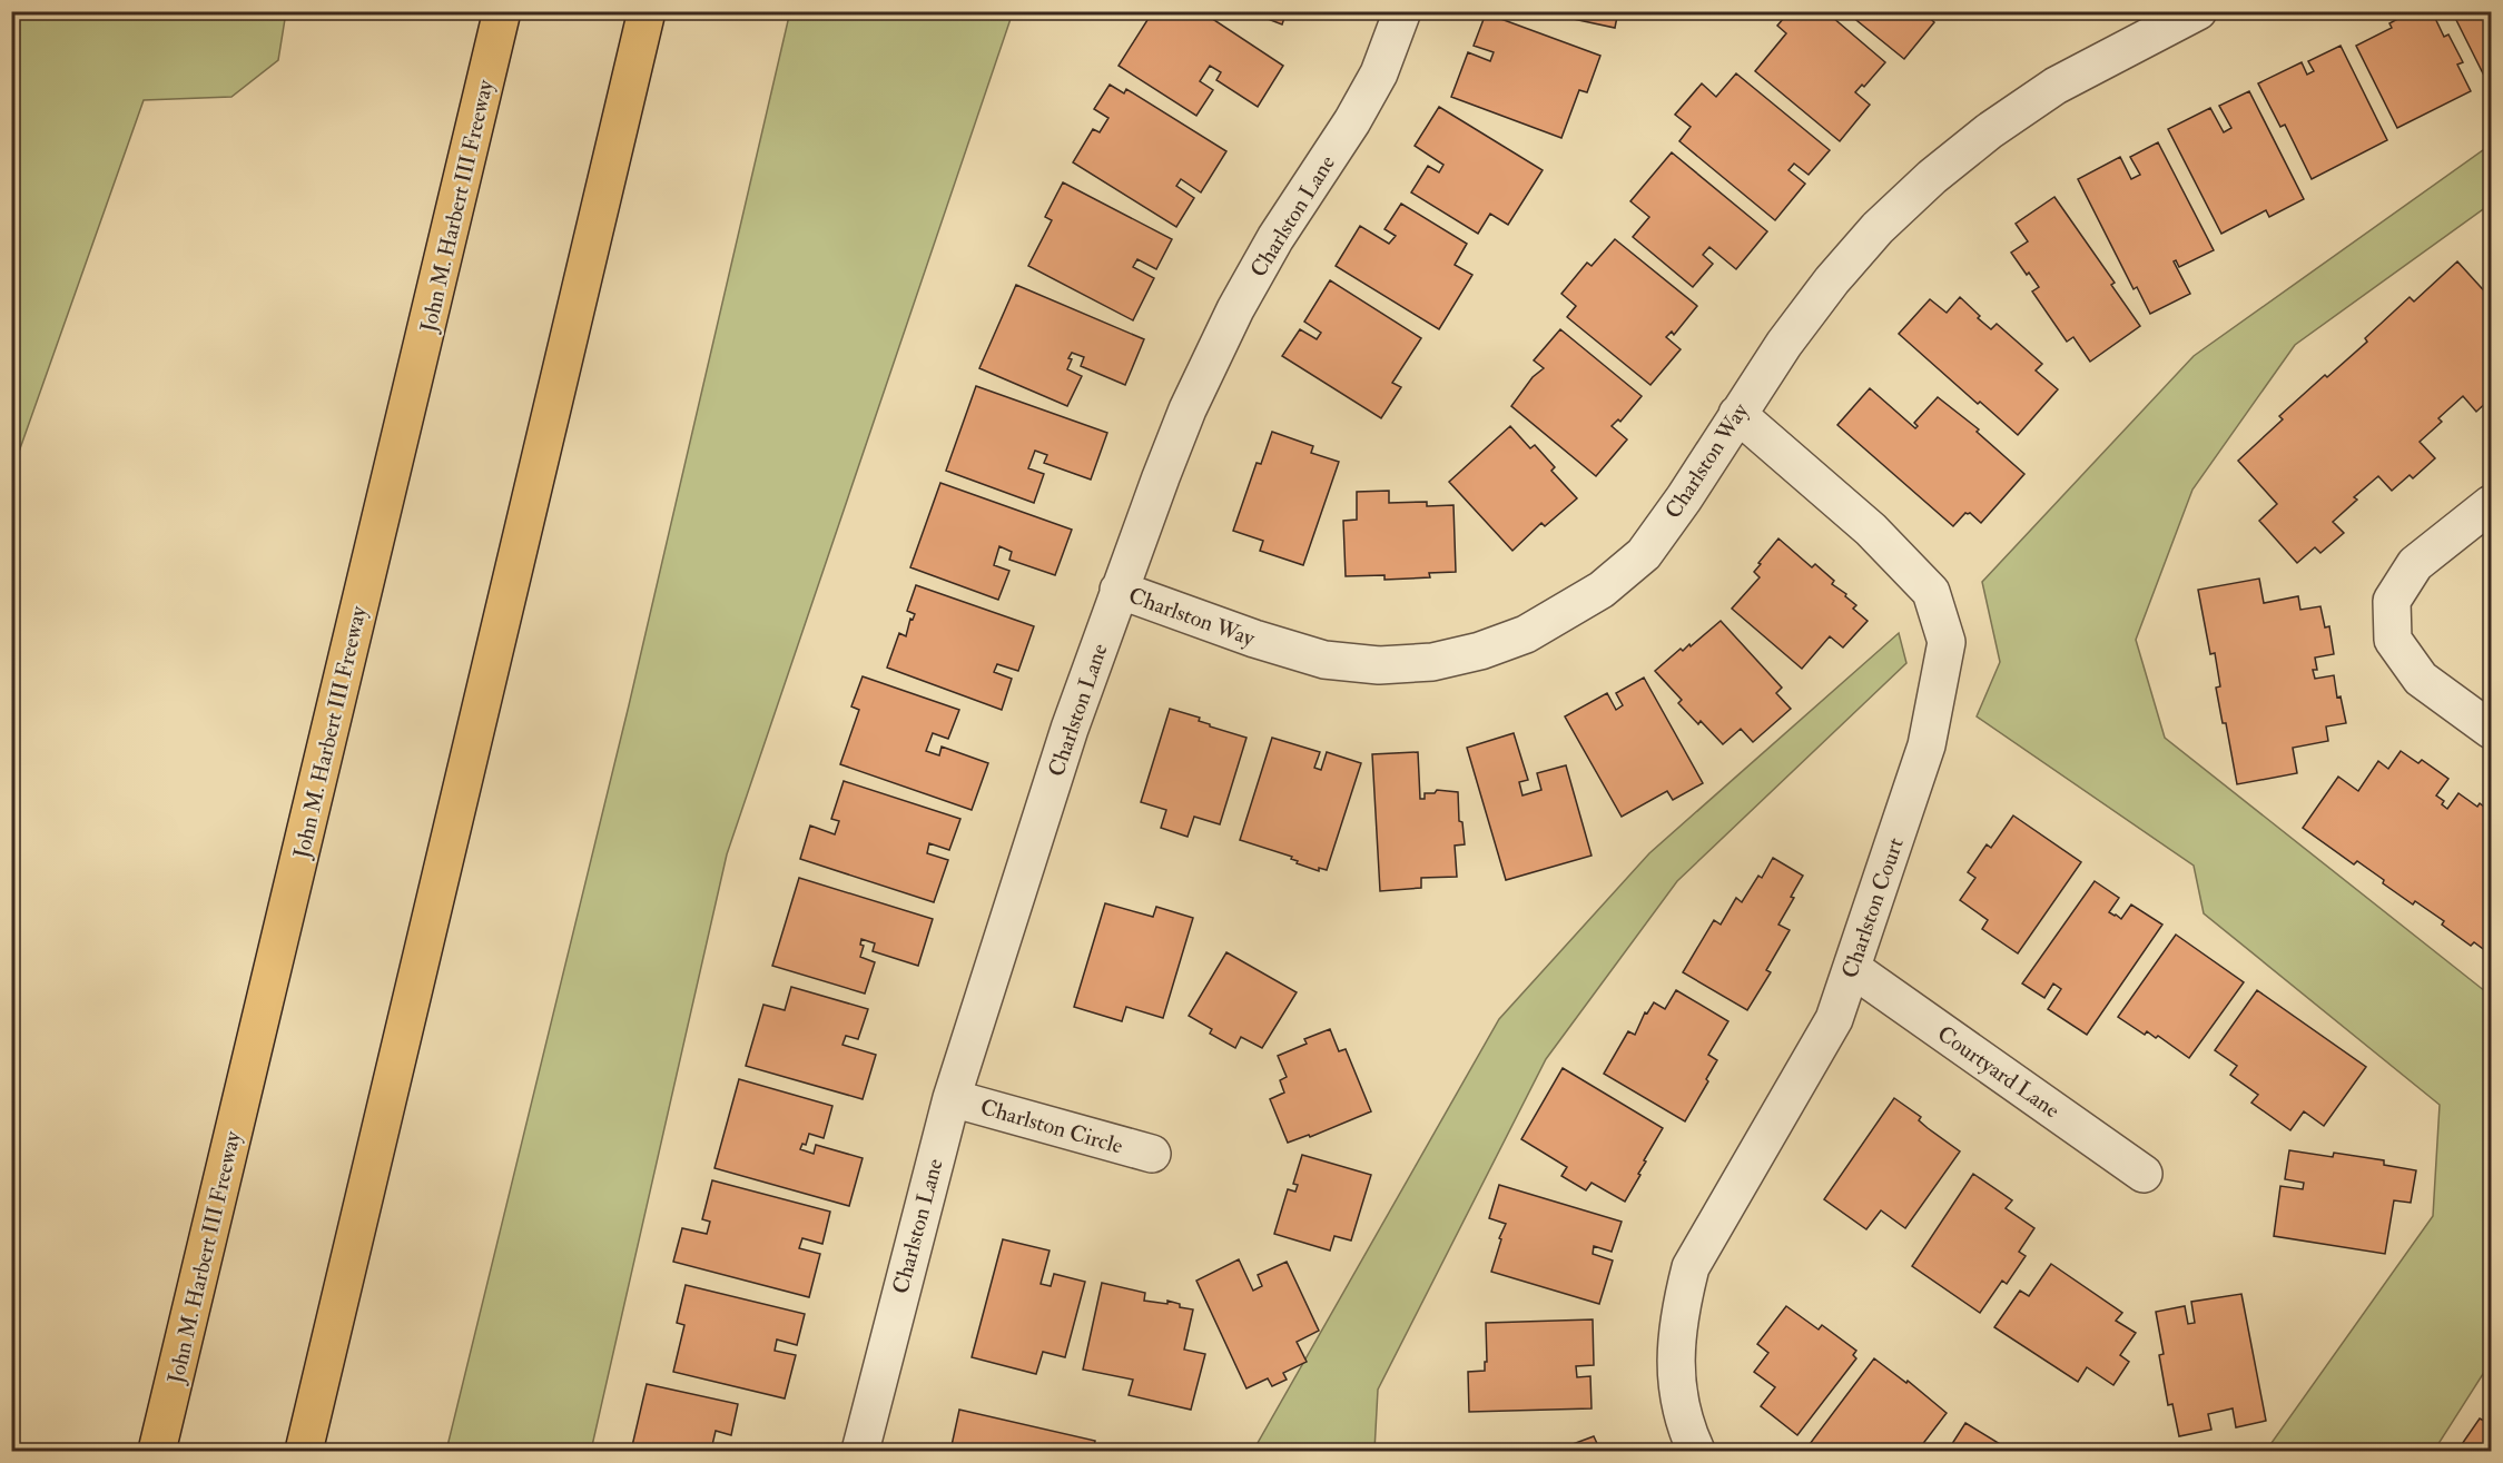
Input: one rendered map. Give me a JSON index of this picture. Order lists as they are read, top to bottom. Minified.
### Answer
{"streets":{"highway":["John M. Harbert III Freeway"],"street":["Charlston Lane","Charlston Way","Charlston Court","Courtyard Lane","Charlston Circle"]},"crossings":[["Charlston Lane","Charlston Way"],["Charlston Lane","Charlston Circle"],["Charlston Way","Charlston Court"],["Charlston Court","Courtyard Lane"]]}
